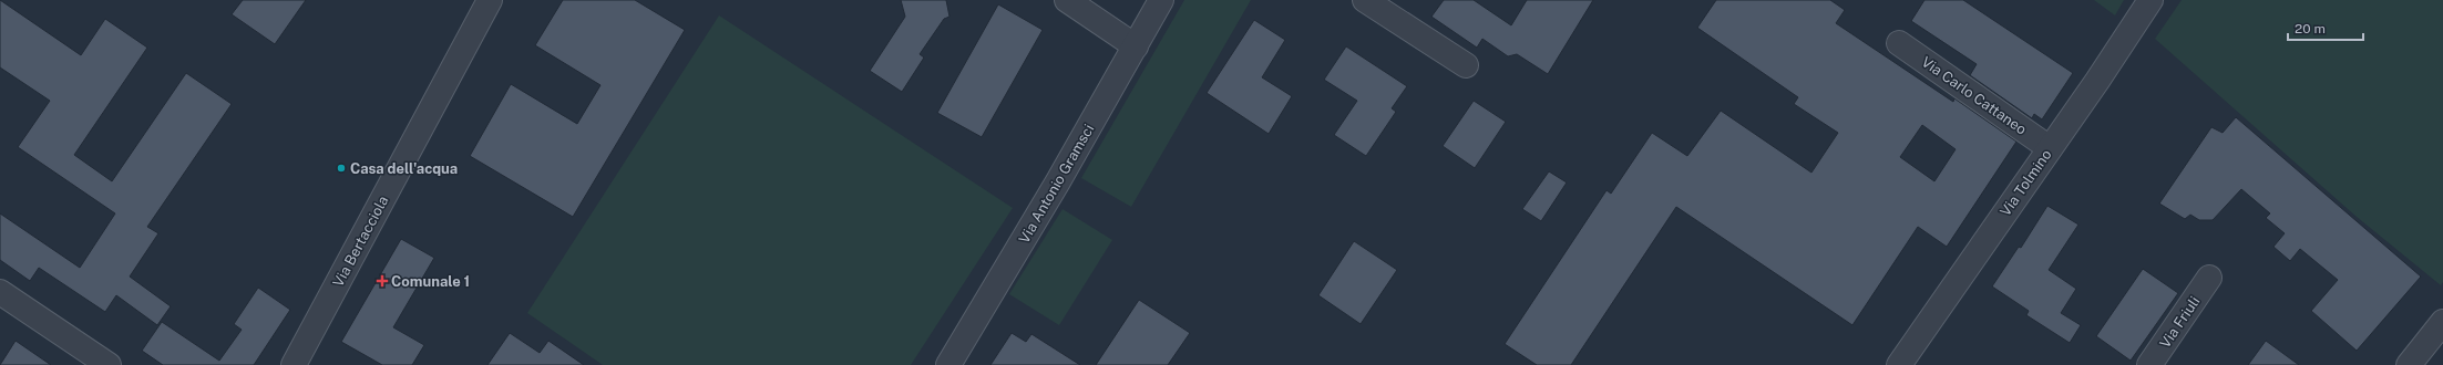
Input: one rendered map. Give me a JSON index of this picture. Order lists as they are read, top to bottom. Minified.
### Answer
{"streets":{"street":["Via Carlo Cattaneo","Via Tolmino","Via Antonio Gramsci","Via Bertacciola","Via Friuli"]},"crossings":[["Via Carlo Cattaneo","Via Tolmino"]],"places":{"other":["Casa dell'acqua"],"health":["Comunale 1"]},"scale_bar":"20 m"}
